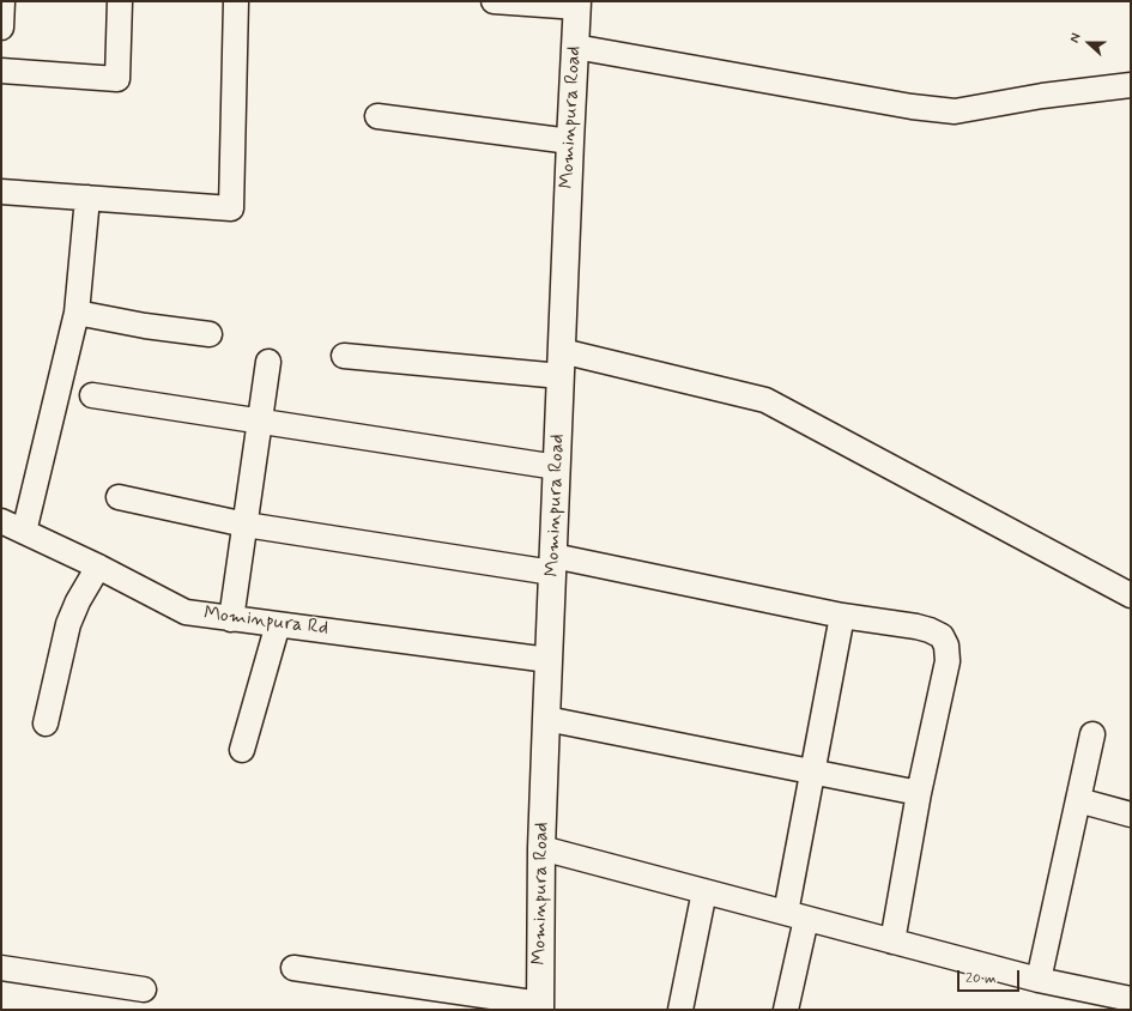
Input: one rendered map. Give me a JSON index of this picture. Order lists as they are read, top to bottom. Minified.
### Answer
{"streets":{"main road":["Mominpura Road"],"street":["Mominpura Rd"]},"crossings":[["Mominpura Road","Mominpura Rd"]],"scale_bar":"20 m","north":"left"}
